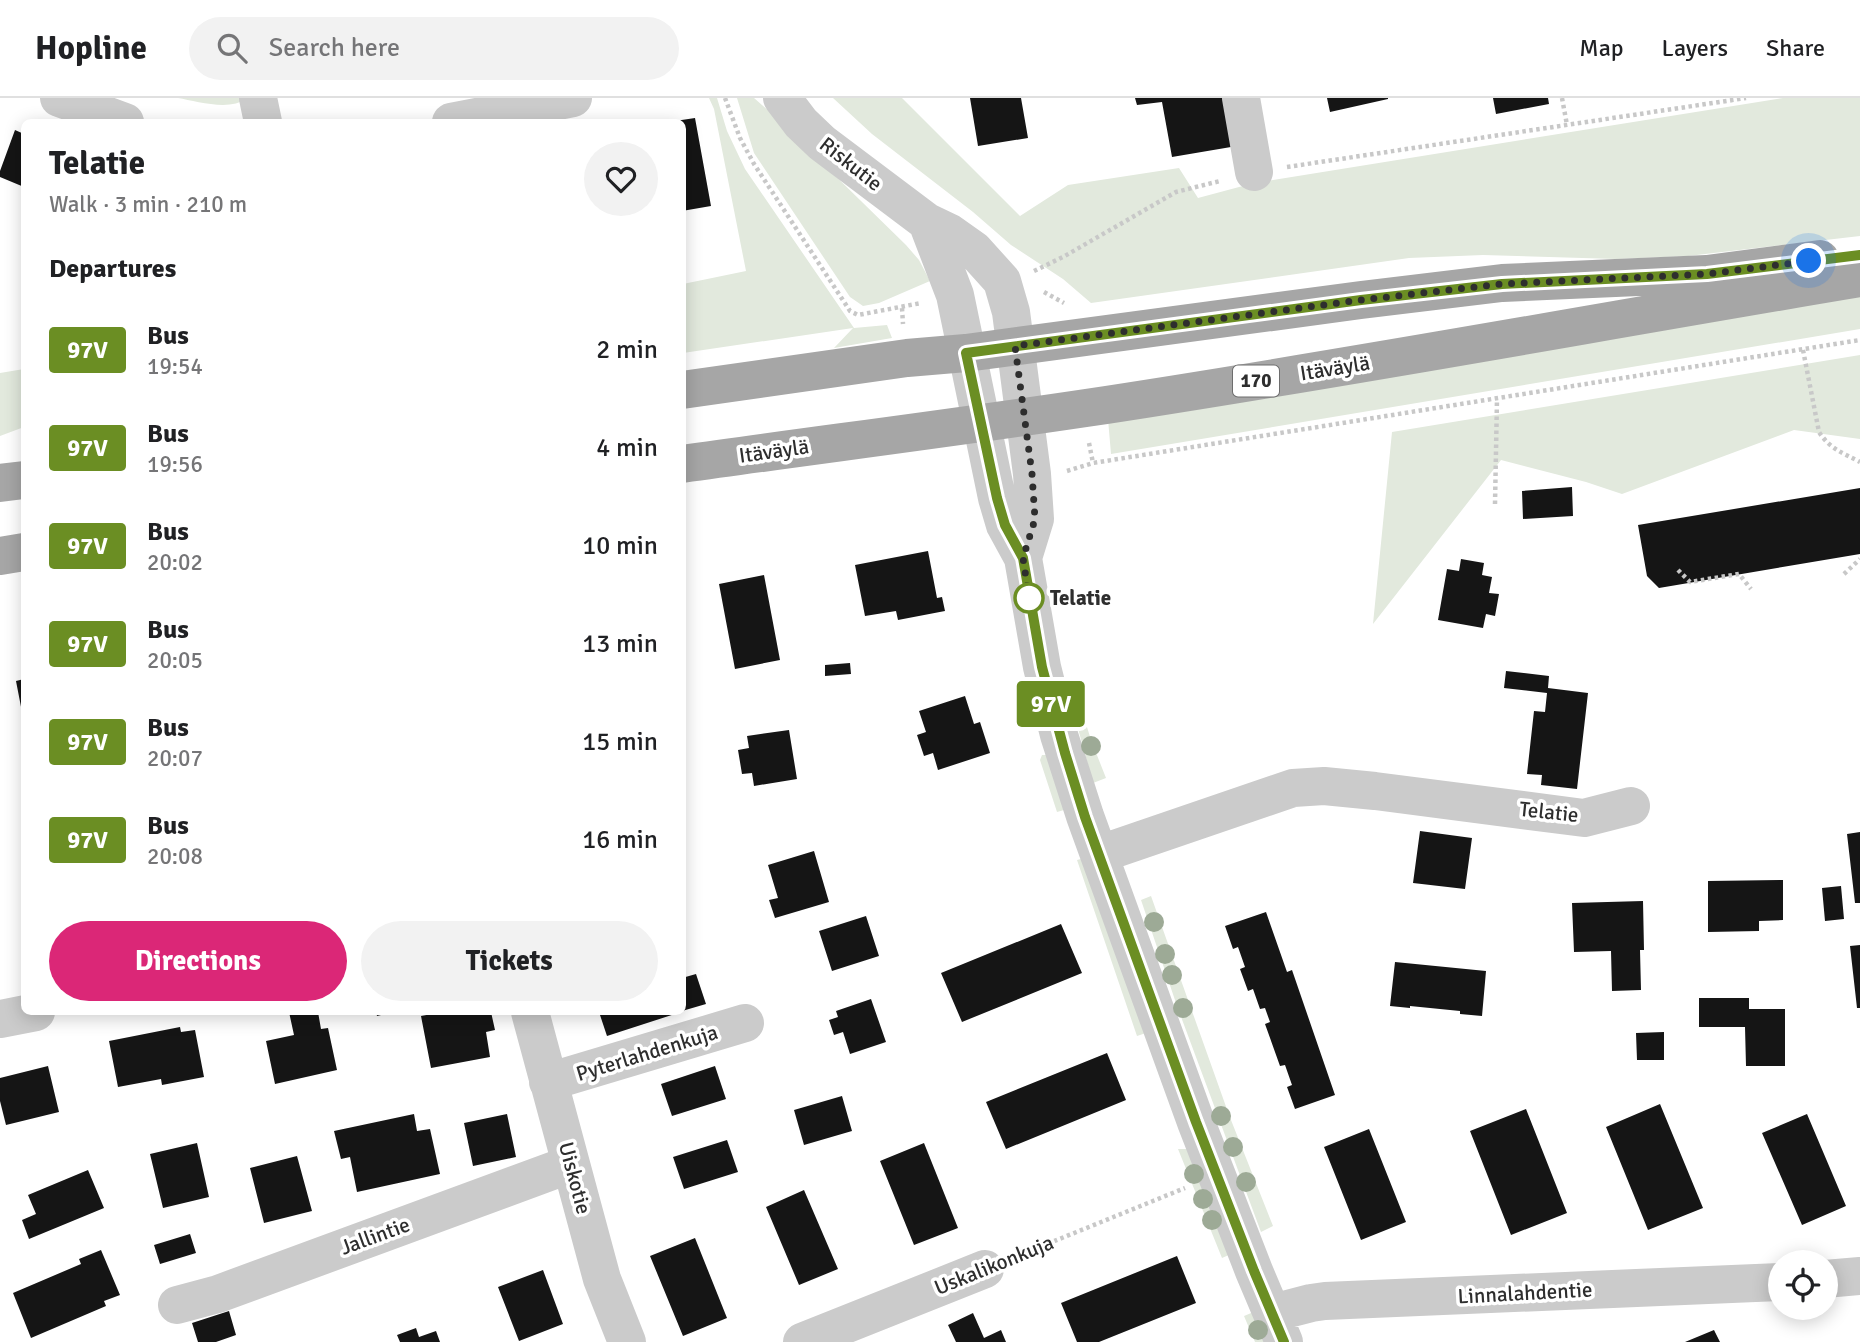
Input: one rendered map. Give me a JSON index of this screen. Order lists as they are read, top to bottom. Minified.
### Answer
{"streets":{"main road":["Itäväylä","170"],"street":["Riskutie","Telatie","Pyterlahdenkuja","Uiskotie","Jallintie","Uskalikonkuja","Linnalahdentie"]},"crossings":[["Riskutie","Itäväylä"],["Pyterlahdenkuja","Uiskotie"],["Uiskotie","Jallintie"]],"places":["Telatie"],"lines":["bus line 97V"],"page":{"header":"Hopline","search":"Search here","nav":["Map","Layers","Share"],"on_map":"97V","heading":[["Telatie","Walk · 3 min · 210 m"],"Departures"],"list":[{"mark":"97V","name":"Bus","note":"19:54","value":"2 min"},{"mark":"97V","name":"Bus","note":"19:56","value":"4 min"},{"mark":"97V","name":"Bus","note":"20:02","value":"10 min"},{"mark":"97V","name":"Bus","note":"20:05","value":"13 min"},{"mark":"97V","name":"Bus","note":"20:07","value":"15 min"},{"mark":"97V","name":"Bus","note":"20:08","value":"16 min"}],"buttons":["Directions","Tickets"]}}
